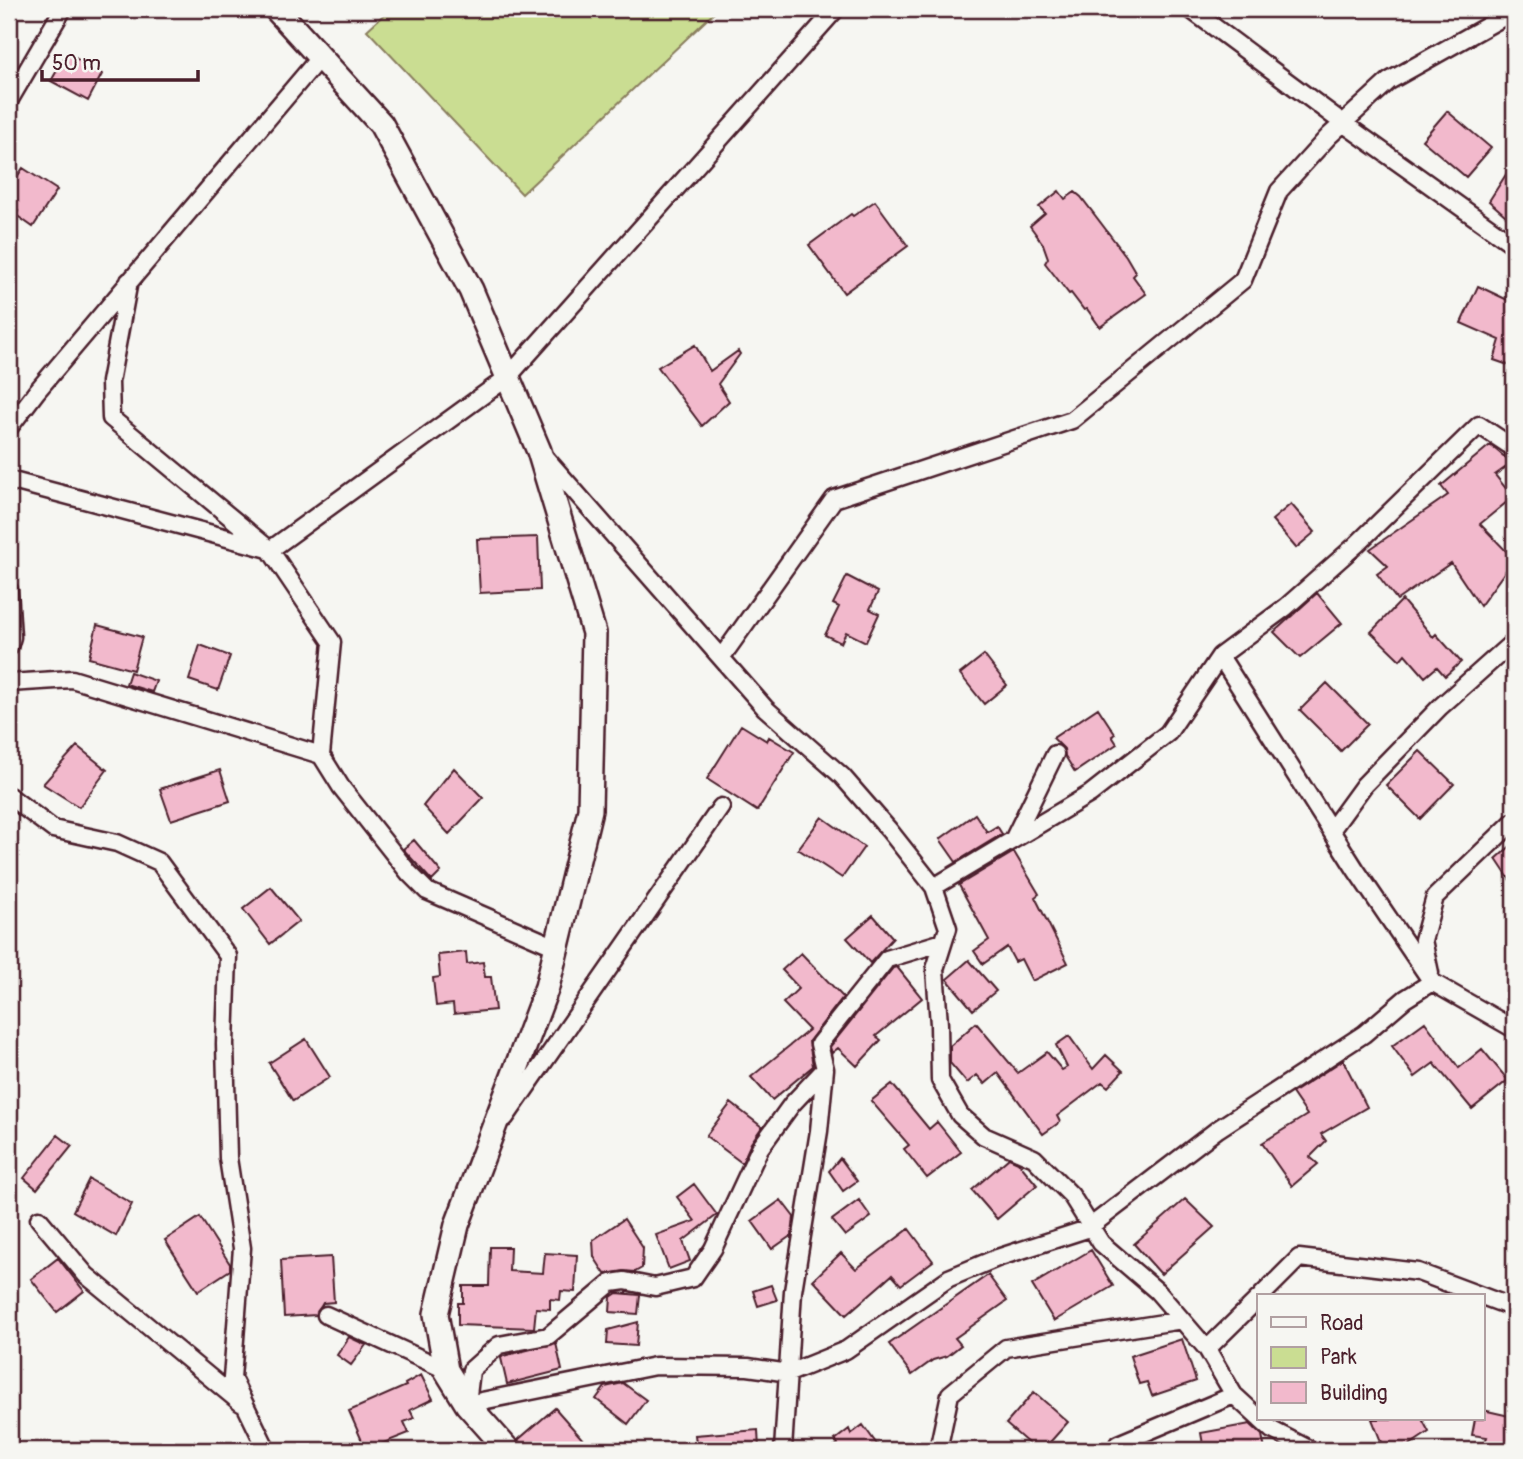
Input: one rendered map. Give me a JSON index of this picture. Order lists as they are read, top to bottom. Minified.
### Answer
{"legend":["Road","Park","Building"],"scale_bar":"50 m"}
